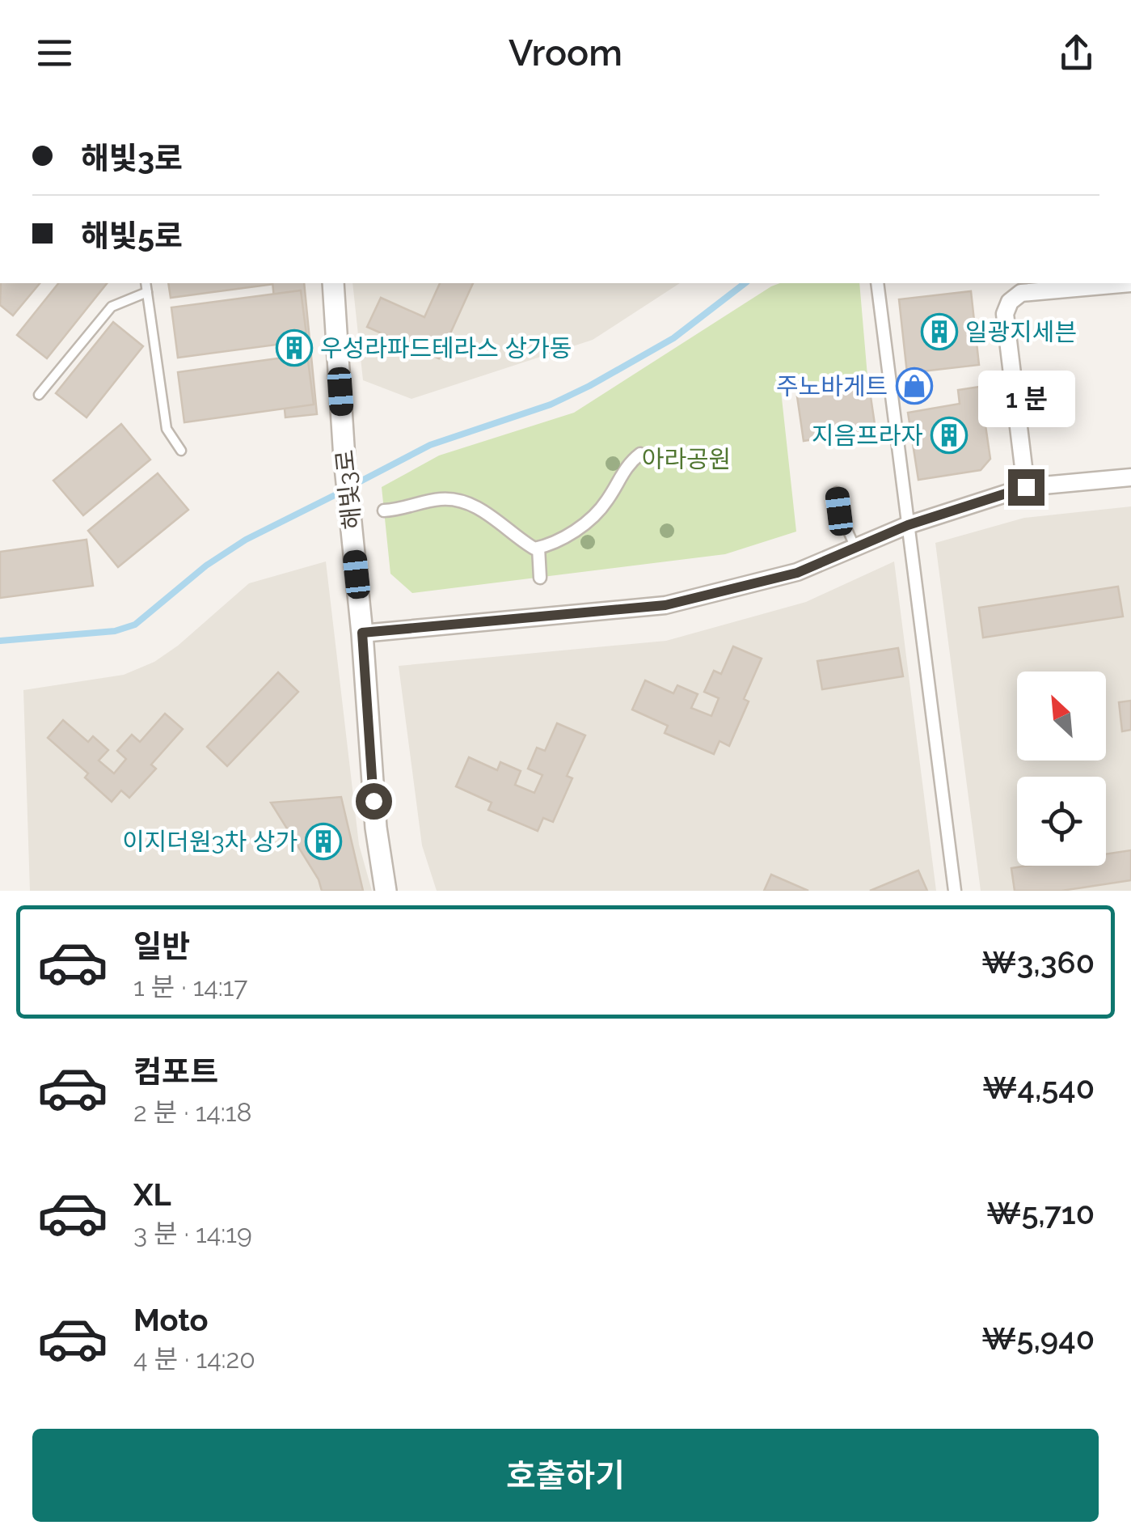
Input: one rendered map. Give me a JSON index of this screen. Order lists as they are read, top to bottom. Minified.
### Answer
{"streets":{"street":["해빛3로"]},"parks":["아라공원"],"places":{"building":["일광지세븐","우성라파드테라스 상가동","지음프라자","이지더원3차 상가"],"shop":["주노바게트"]},"north":"top left","page":{"header":"Vroom","banner":["해빛3로","해빛5로"],"bubble":"1 분","list":[{"name":"일반","note":"1 분 · 14:17","value":"₩3,360"},{"name":"컴포트","note":"2 분 · 14:18","value":"₩4,540"},{"name":"XL","note":"3 분 · 14:19","value":"₩5,710"},{"name":"Moto","note":"4 분 · 14:20","value":"₩5,940"}],"buttons":"호출하기"}}
